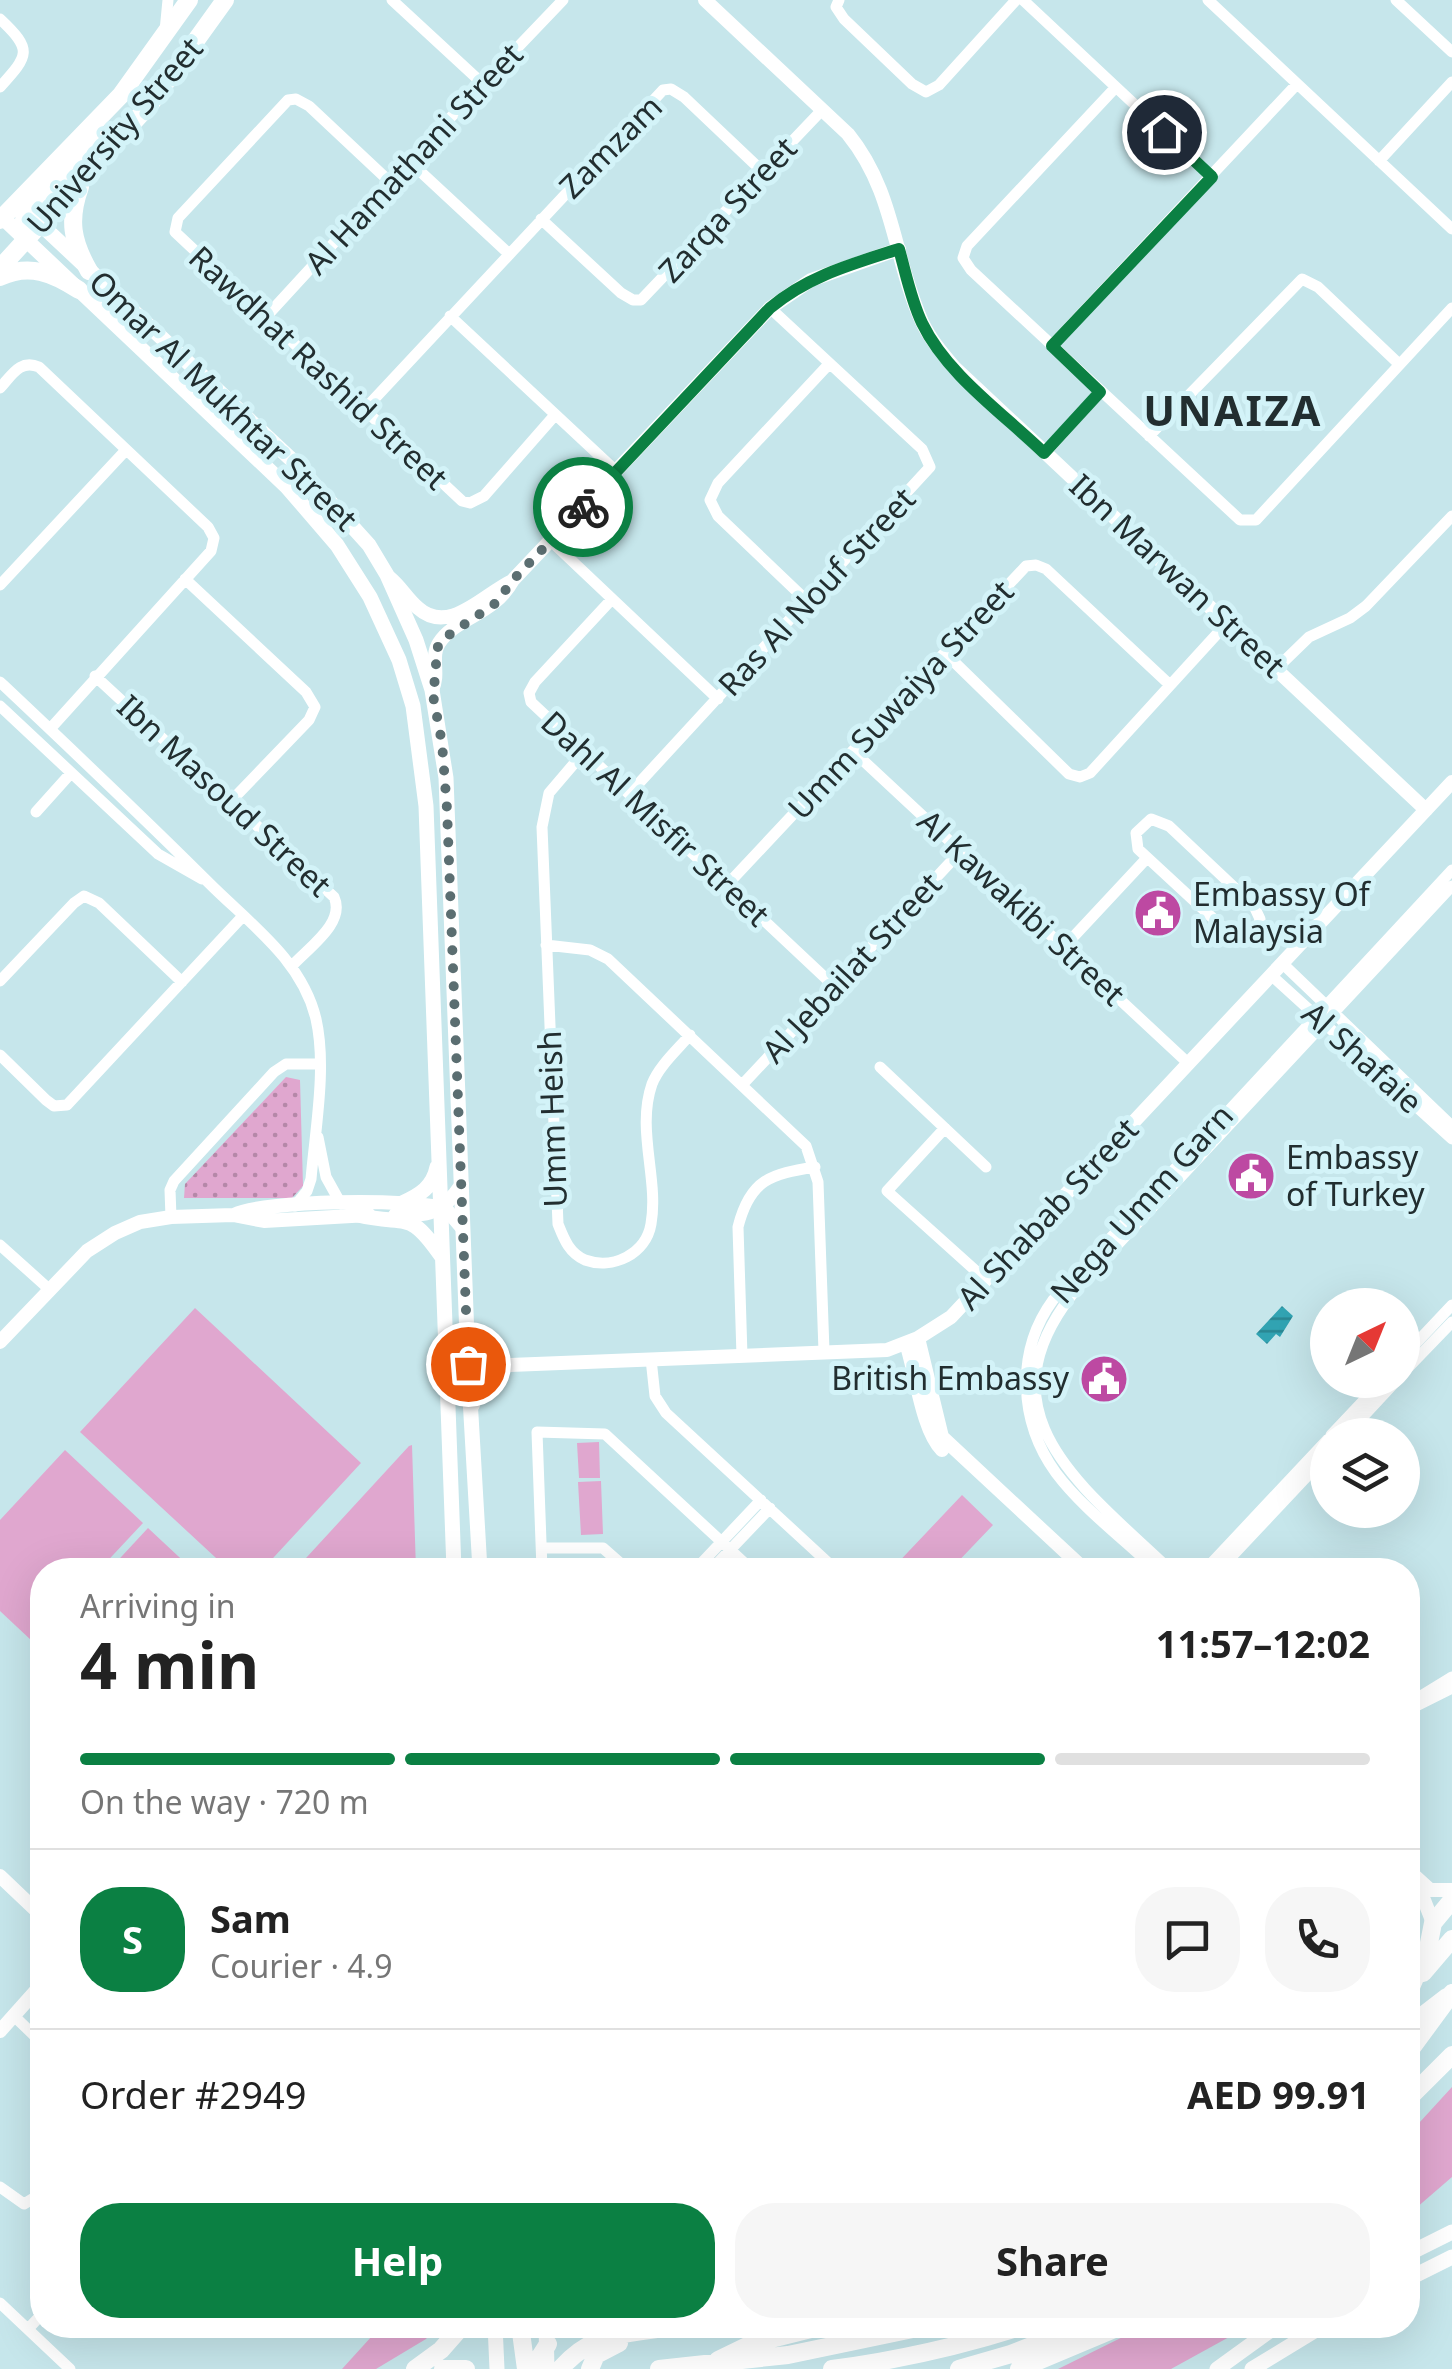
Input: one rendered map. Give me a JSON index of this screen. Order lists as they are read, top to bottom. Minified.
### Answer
{"streets":{"main road":["University Street","Omar Al Mukhtar Street"],"street":["Zamzam","Al Hamathani Street","Zarqa Street","Rawdhat Rashid Street","Ibn Marwan Street","Ras Al Nouf Street","Umm Suwaiya Street","Ibn Masoud Street","Dahl Al Misfir Street","Al Kawakibi Street","Al Jebailat Street","Al Shafaie","Umm Heish","Nega Umm Garn","Al Shabab Street"]},"crossings":[["University Street","Omar Al Mukhtar Street"],["Zamzam","Zarqa Street"],["Zamzam","Rawdhat Rashid Street"],["Al Hamathani Street","Rawdhat Rashid Street"],["Zarqa Street","Ibn Marwan Street"],["Ibn Marwan Street","Al Shabab Street"],["Ras Al Nouf Street","Dahl Al Misfir Street"],["Umm Suwaiya Street","Dahl Al Misfir Street"],["Umm Suwaiya Street","Al Kawakibi Street"],["Dahl Al Misfir Street","Al Jebailat Street"],["Dahl Al Misfir Street","Umm Heish"],["Al Kawakibi Street","Al Jebailat Street"],["Al Kawakibi Street","Al Shabab Street"],["Al Shafaie","Nega Umm Garn"],["Al Shafaie","Al Shabab Street"]],"districts":["UNAIZA"],"places":{"public building":["Embassy Of Malaysia","Embassy of Turkey","British Embassy"]},"north":"top right","page":{"heading":["4 min","Arriving in","11:57–12:02"],"panel":["Sam","Courier · 4.9","Order #2949","AED 99.91"],"bar":"On the way · 720 m","round":"S","buttons":["Help","Share"]}}
